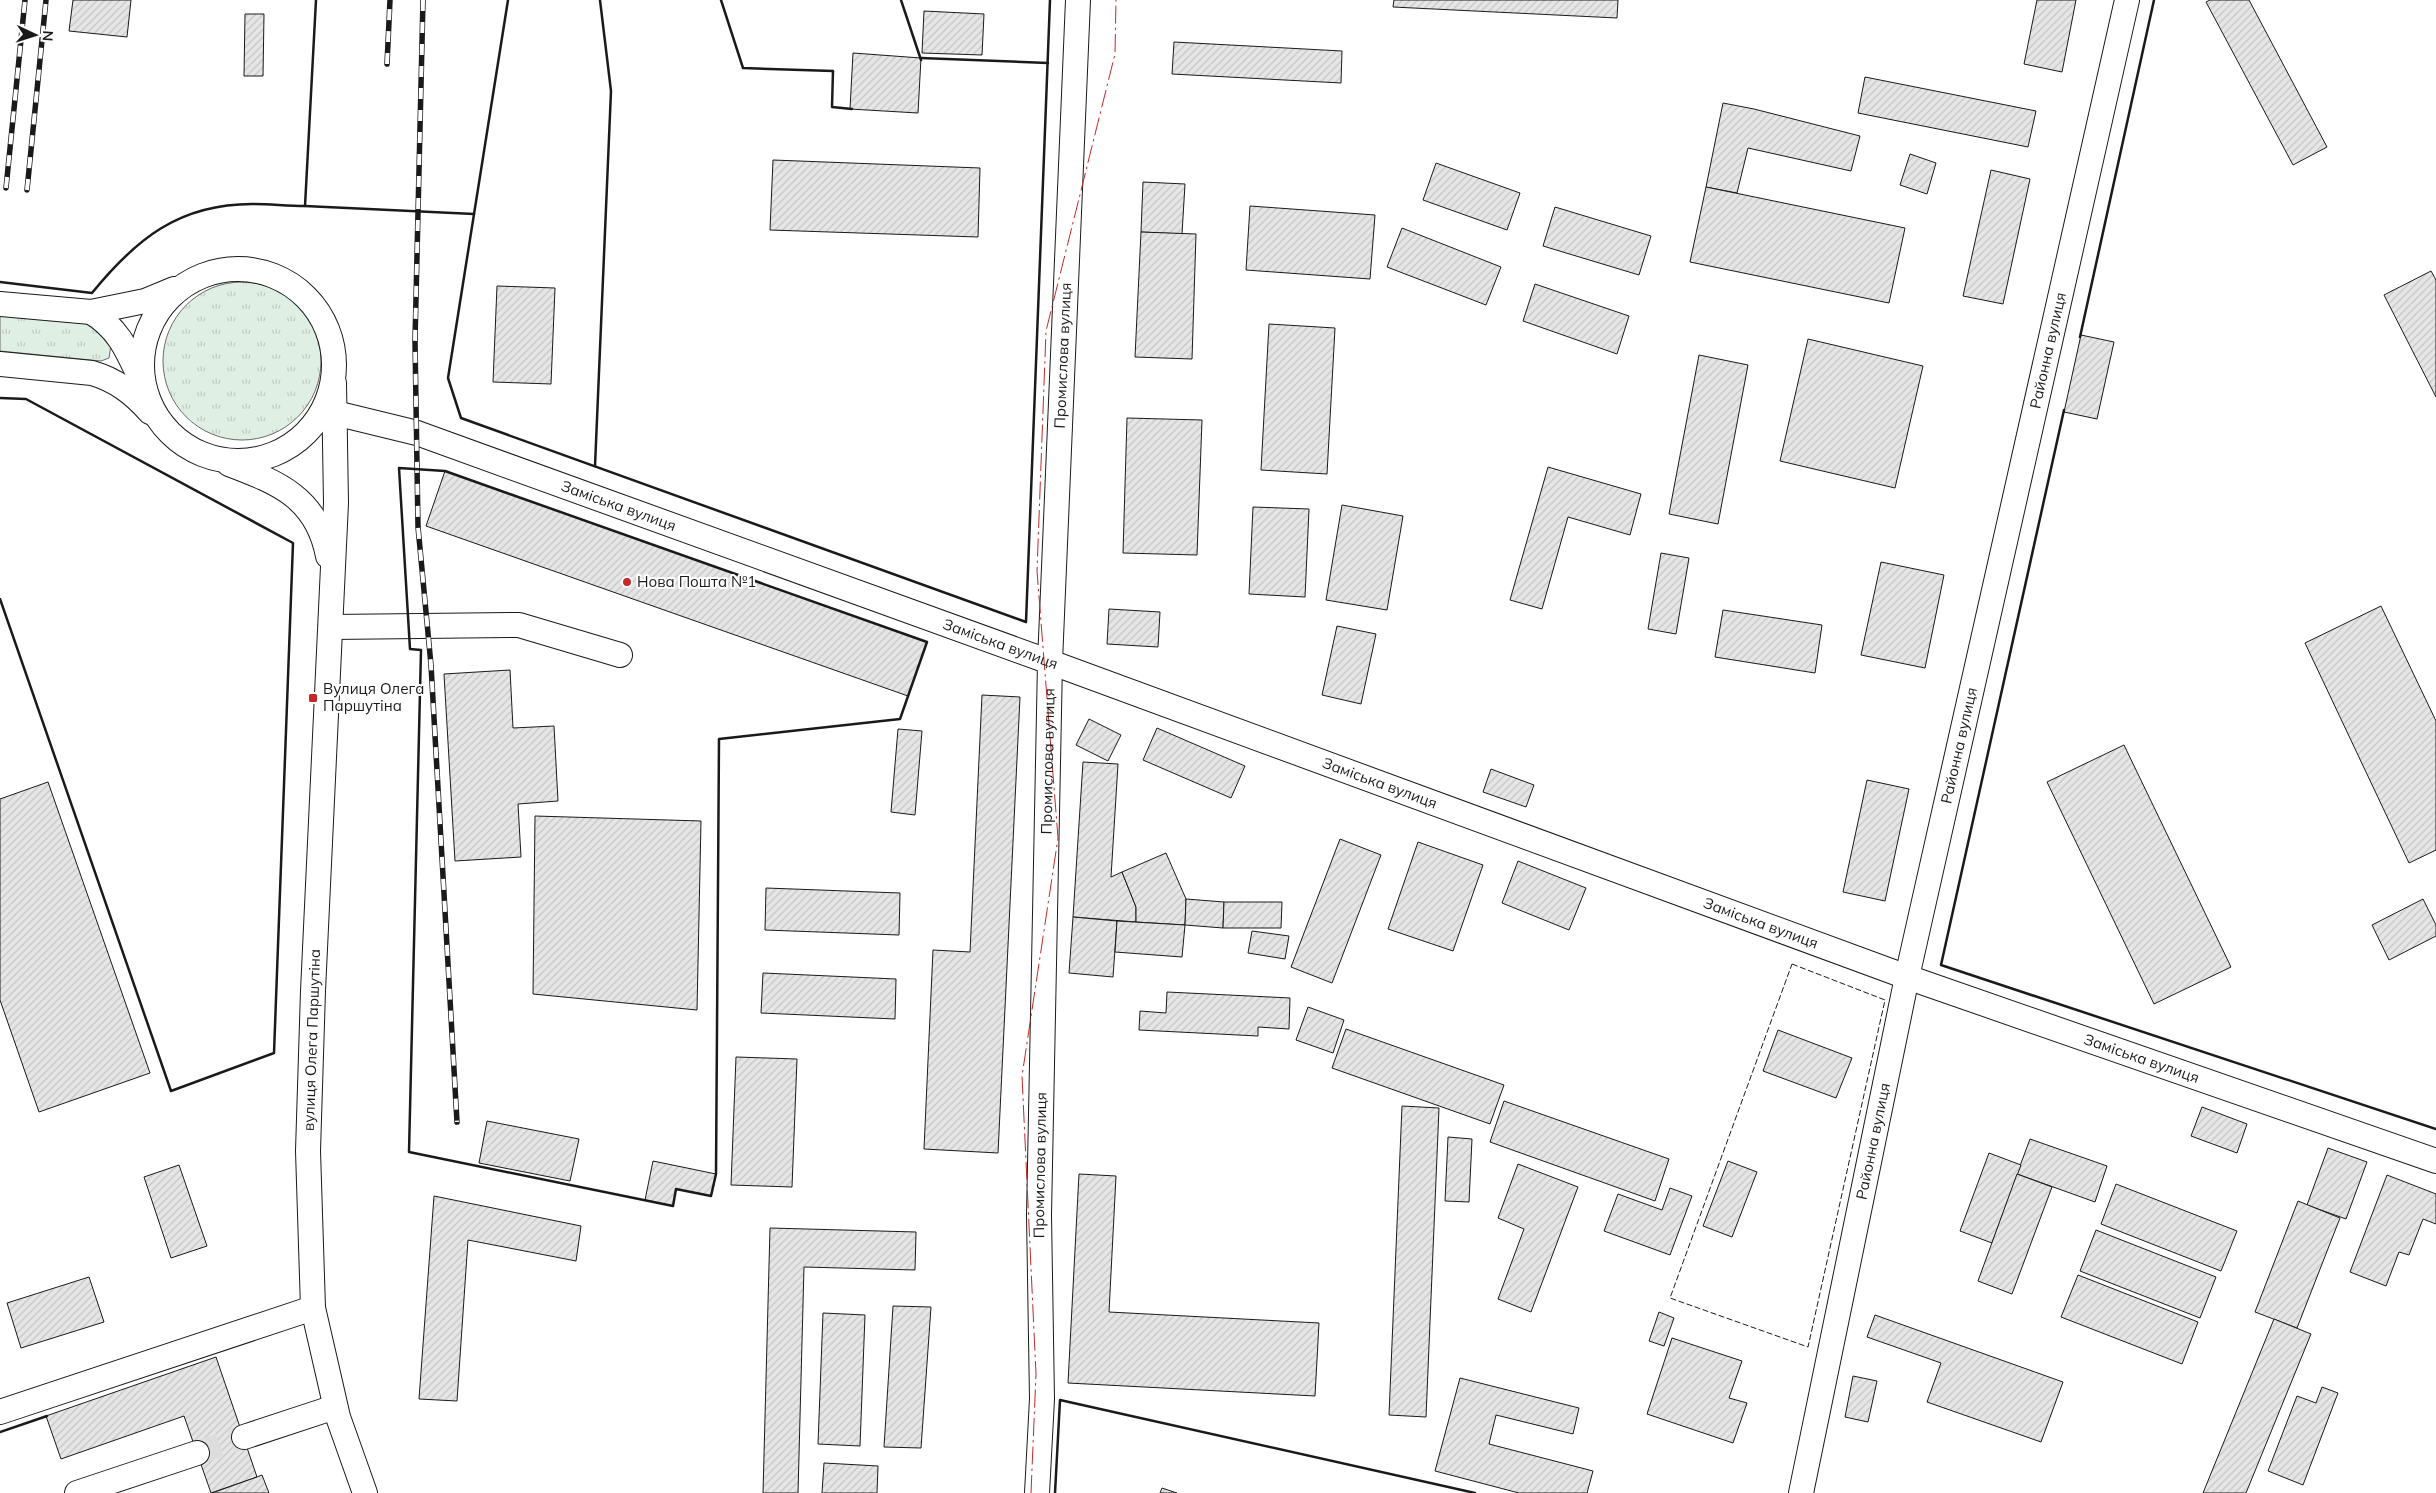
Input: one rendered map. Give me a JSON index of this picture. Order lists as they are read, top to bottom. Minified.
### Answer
{"streets":{"street":["Районна вулиця","Промислова вулиця","Заміська вулиця","вулиця Олега Паршутіна"]},"crossings":[["Районна вулиця","Заміська вулиця"],["Промислова вулиця","Заміська вулиця"],["Заміська вулиця","вулиця Олега Паршутіна"]],"places":{"other":["Нова Пошта №1"],"transit":["Вулиця Олега Паршутіна"]},"north":"right"}
